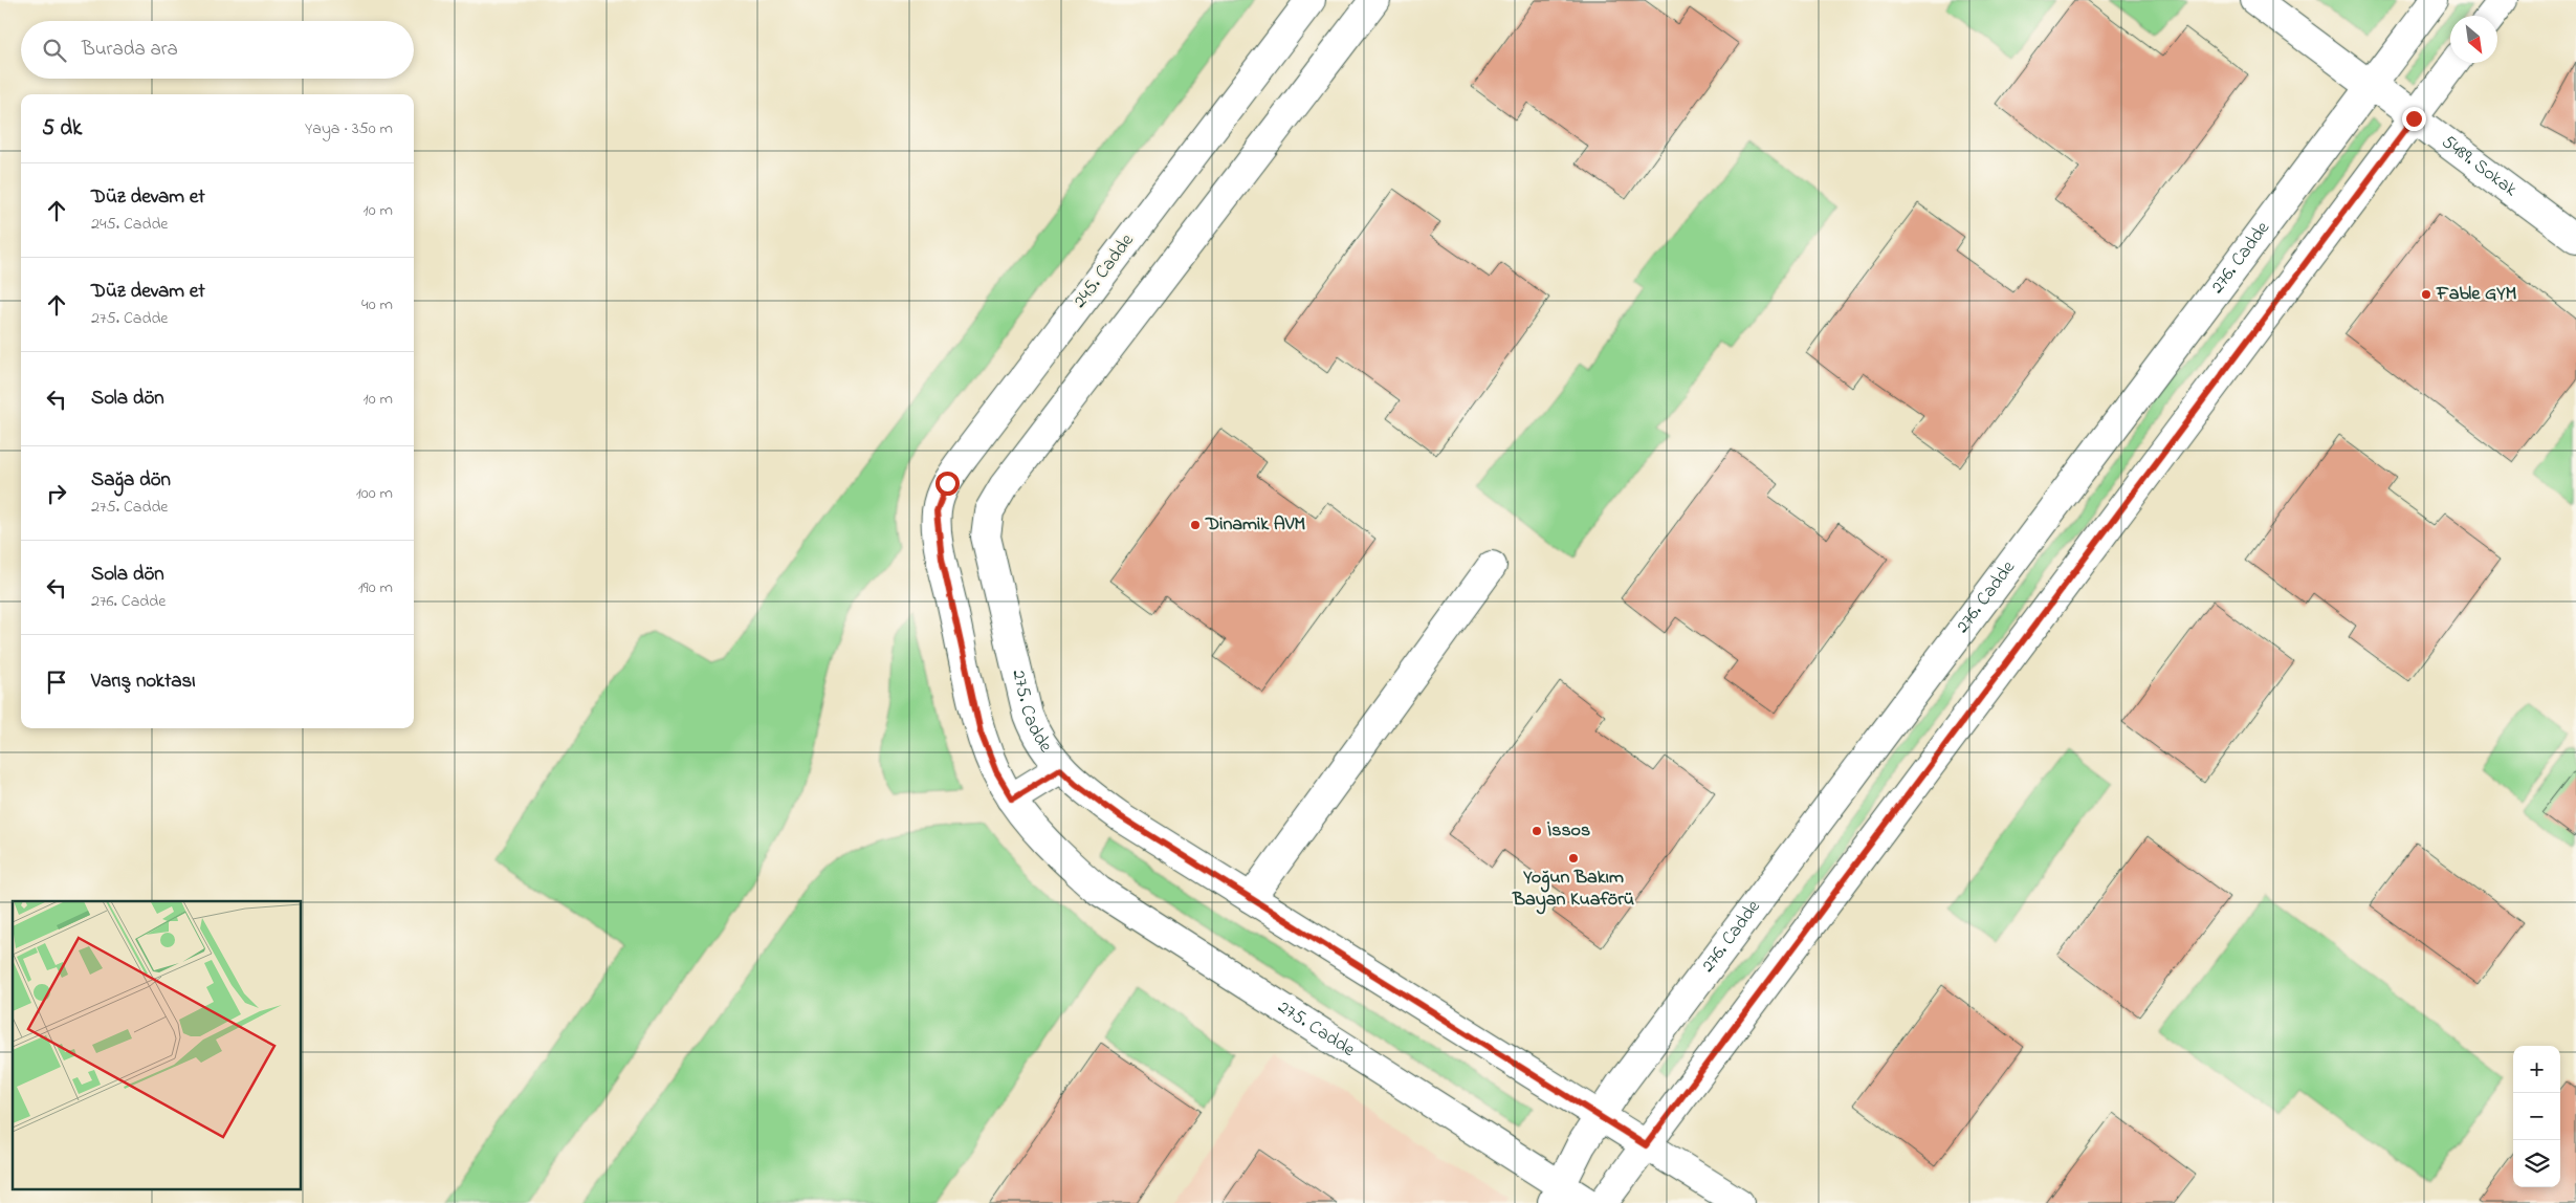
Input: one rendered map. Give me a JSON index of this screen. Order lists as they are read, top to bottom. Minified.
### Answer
{"streets":{"street":["5489. Sokak","276. Cadde","245. Cadde","275. Cadde"]},"crossings":[["5489. Sokak","276. Cadde"],["276. Cadde","275. Cadde"],["245. Cadde","275. Cadde"]],"places":["Fable GYM","Dinamik AVM","İssos","Yoğun Bakım Bayan Kuaförü"],"north":"bottom right","page":{"search":"Burada ara","heading":["5 dk","Yaya · 350 m"],"list":[["Düz devam et","245. Cadde","10 m"],["Düz devam et","275. Cadde","40 m"],["Sola dön","10 m"],["Sağa dön","275. Cadde","100 m"],["Sola dön","276. Cadde","190 m"],"Varış noktası"],"map_buttons":["+","−"]}}
